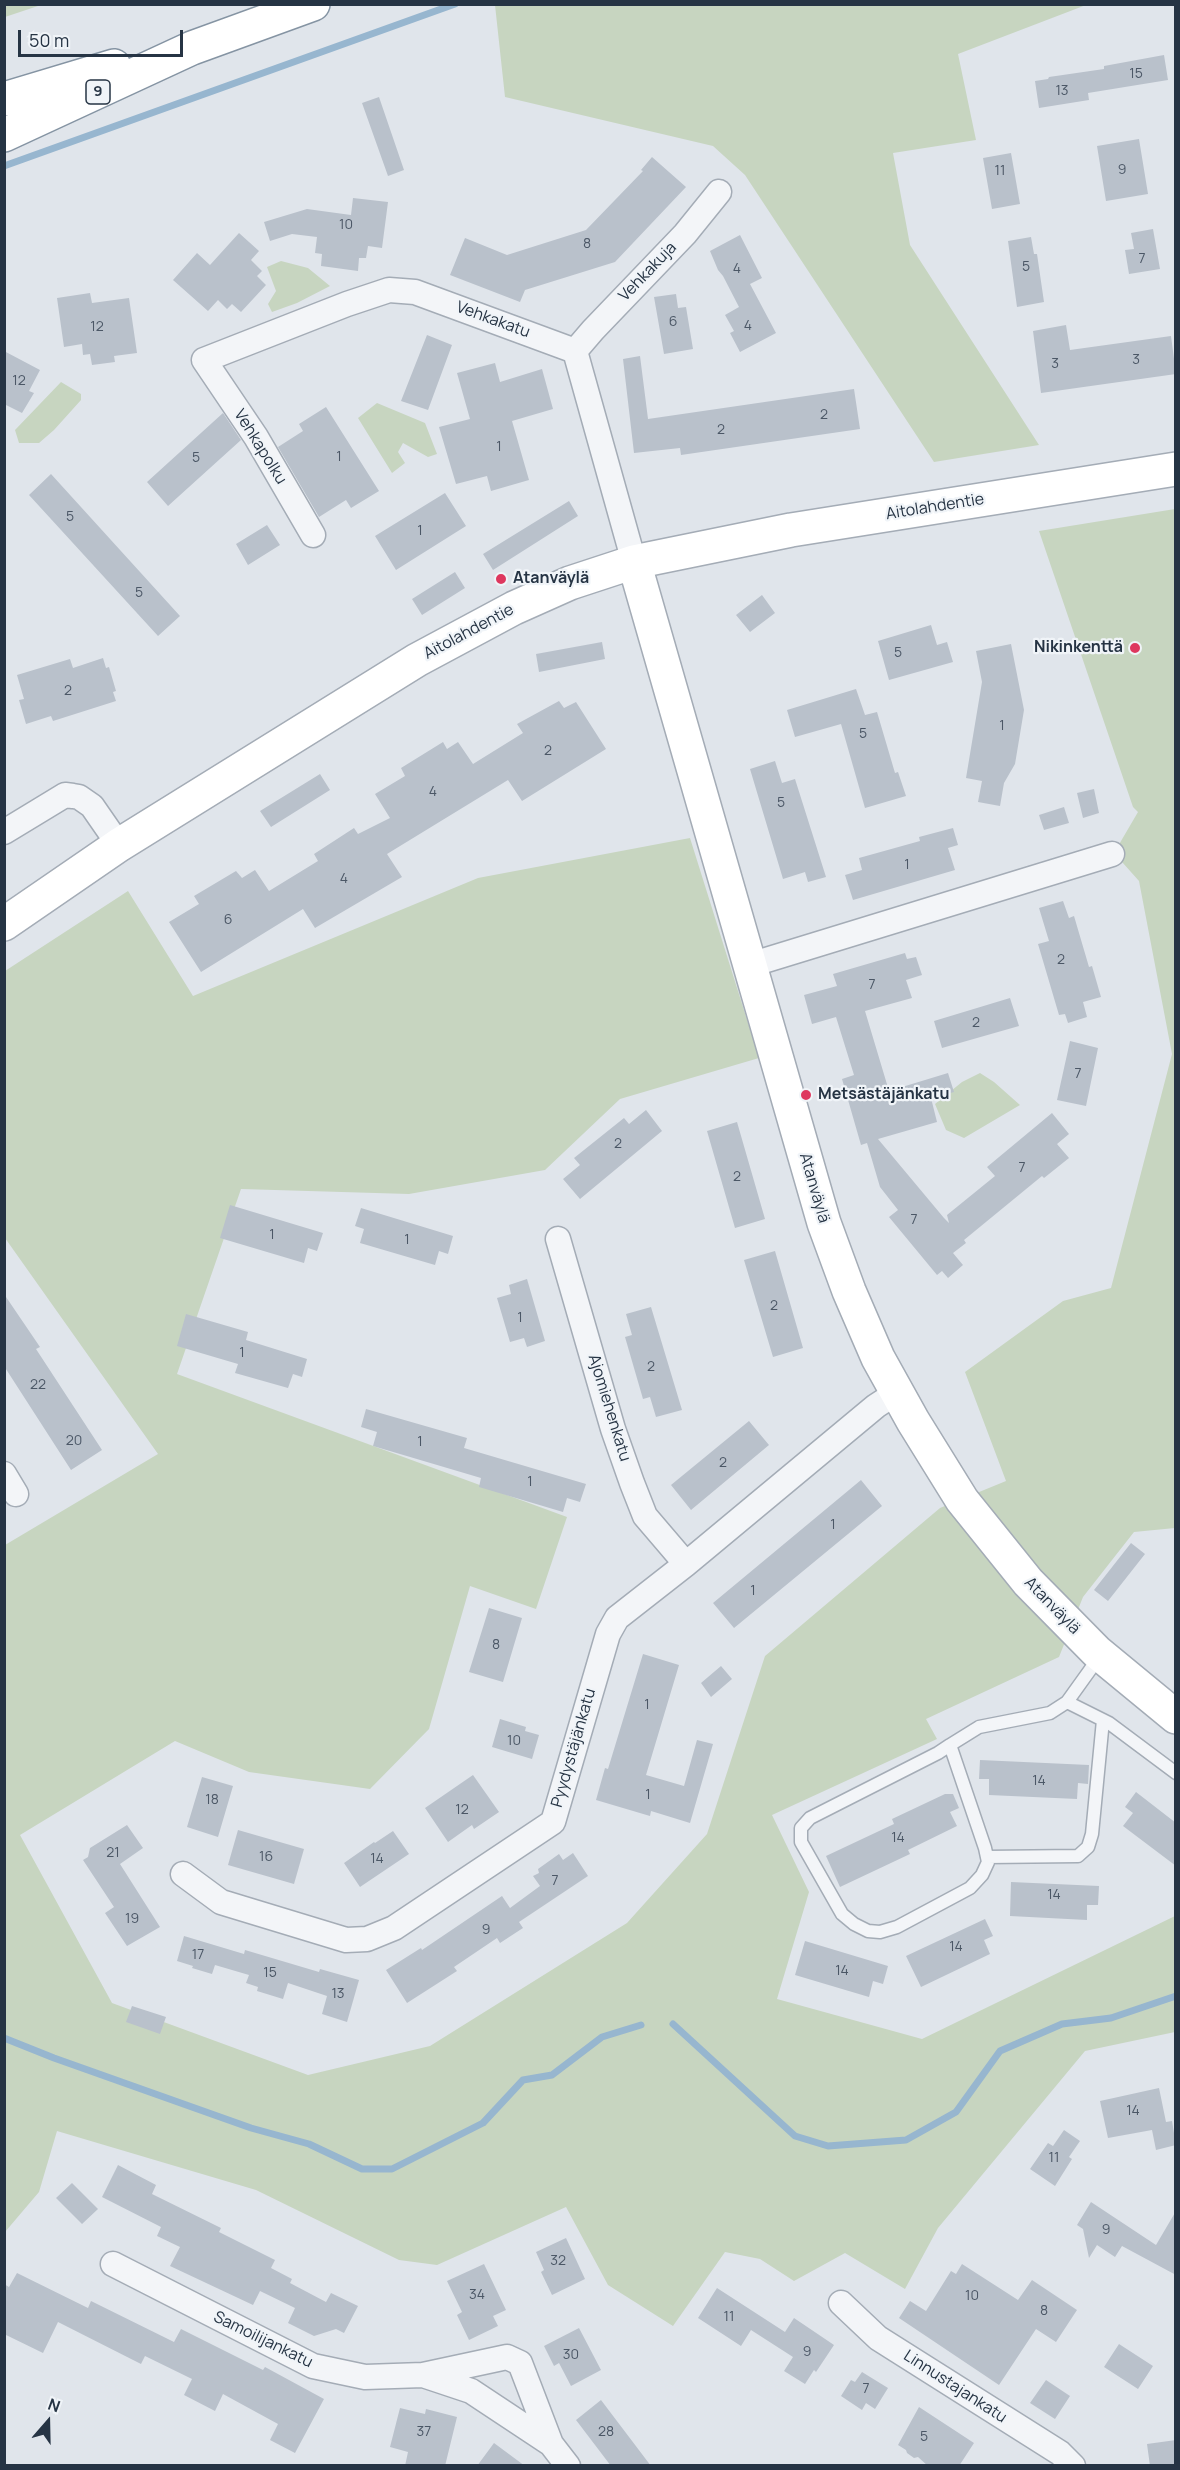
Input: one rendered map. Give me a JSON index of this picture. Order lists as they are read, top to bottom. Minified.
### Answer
{"streets":{"main road":["9","Aitolahdentie","Atanväylä"],"street":["Vehkakuja","Vehkakatu","Vehkapolku","Ajomiehenkatu","Pyydystäjänkatu","Samoilijankatu","Linnustajankatu"]},"crossings":[["Vehkakuja","Vehkakatu"],["Vehkakatu","Vehkapolku"],["Aitolahdentie","Atanväylä"],["Atanväylä","Pyydystäjänkatu"],["Ajomiehenkatu","Pyydystäjänkatu"]],"places":["Atanväylä","Nikinkenttä","Metsästäjänkatu"],"house_numbers":["15","13","9","11","10","8","7","5","4","6","4","12","3","3","12","2","2","1","1","5","5","1","5","5","2","1","5","2","4","5","1","4","6","2","7","2","7","2","7","2","7","1","1","2","1","1","2","22","20","1","2","1","1","1","8","1","10","14","1","18","12","14","21","16","14","7","14","19","9","14","17","14","15","13","14","11","9","32","34","10","8","11","9","30","7","37","28","5"],"scale_bar":"50 m","north":"top"}
